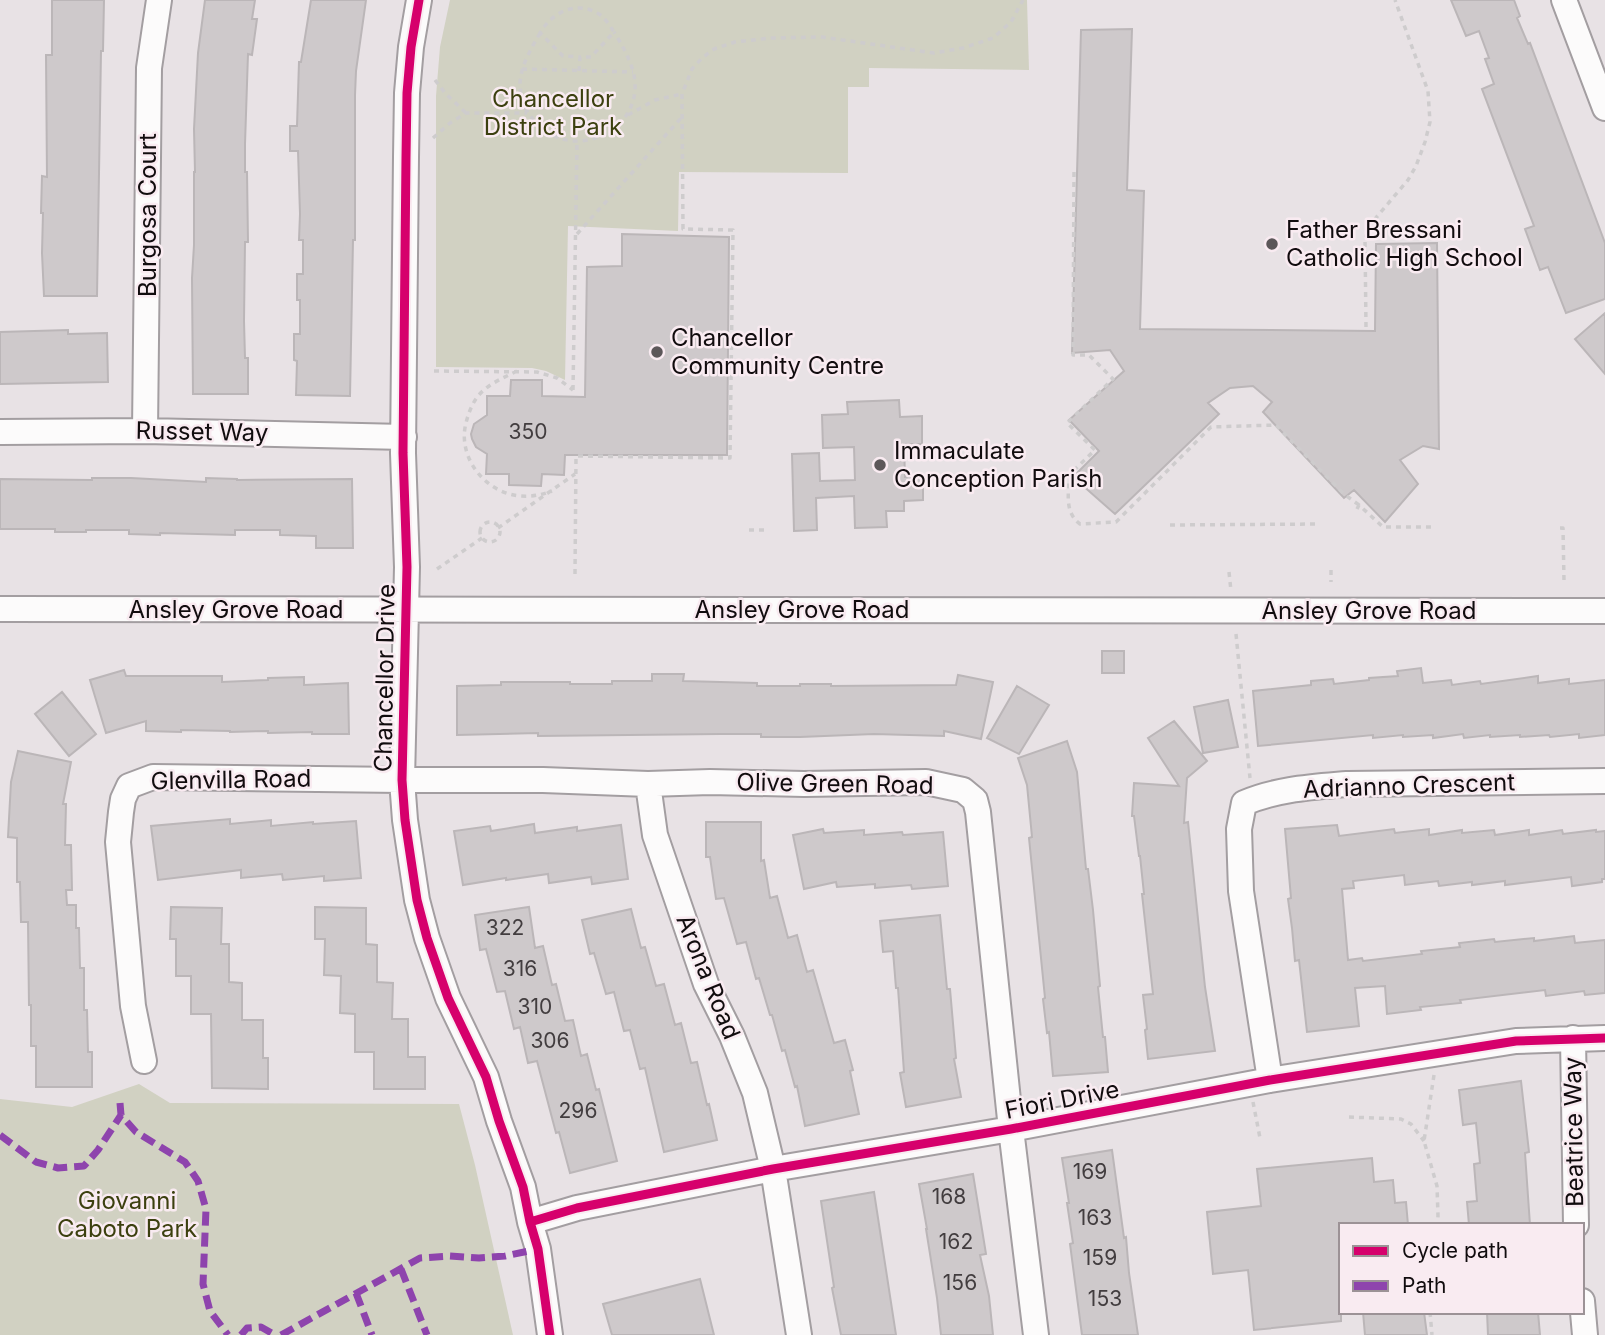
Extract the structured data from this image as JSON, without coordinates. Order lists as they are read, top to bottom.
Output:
{
  "streets": {
    "street": [
      "Burgosa Court",
      "Russet Way",
      "Ansley Grove Road",
      "Chancellor Drive",
      "Glenvilla Road",
      "Olive Green Road",
      "Adrianno Crescent",
      "Arona Road",
      "Fiori Drive",
      "Beatrice Way"
    ]
  },
  "crossings": [
    ["Burgosa Court", "Russet Way"],
    ["Russet Way", "Chancellor Drive"],
    ["Ansley Grove Road", "Chancellor Drive"],
    ["Chancellor Drive", "Glenvilla Road"],
    ["Chancellor Drive", "Olive Green Road"],
    ["Chancellor Drive", "Fiori Drive"],
    ["Glenvilla Road", "Olive Green Road"],
    ["Olive Green Road", "Arona Road"],
    ["Olive Green Road", "Fiori Drive"],
    ["Adrianno Crescent", "Fiori Drive"],
    ["Arona Road", "Fiori Drive"],
    ["Fiori Drive", "Beatrice Way"]
  ],
  "parks": ["Chancellor District Park", "Giovanni Caboto Park"],
  "places": ["Father Bressani Catholic High School", "Chancellor Community Centre", "Immaculate Conception Parish"],
  "house_numbers": [
    "350",
    "322",
    "316",
    "310",
    "306",
    "296",
    "169",
    "168",
    "163",
    "162",
    "159",
    "156",
    "153"
  ],
  "legend": ["Cycle path", "Path"]
}
